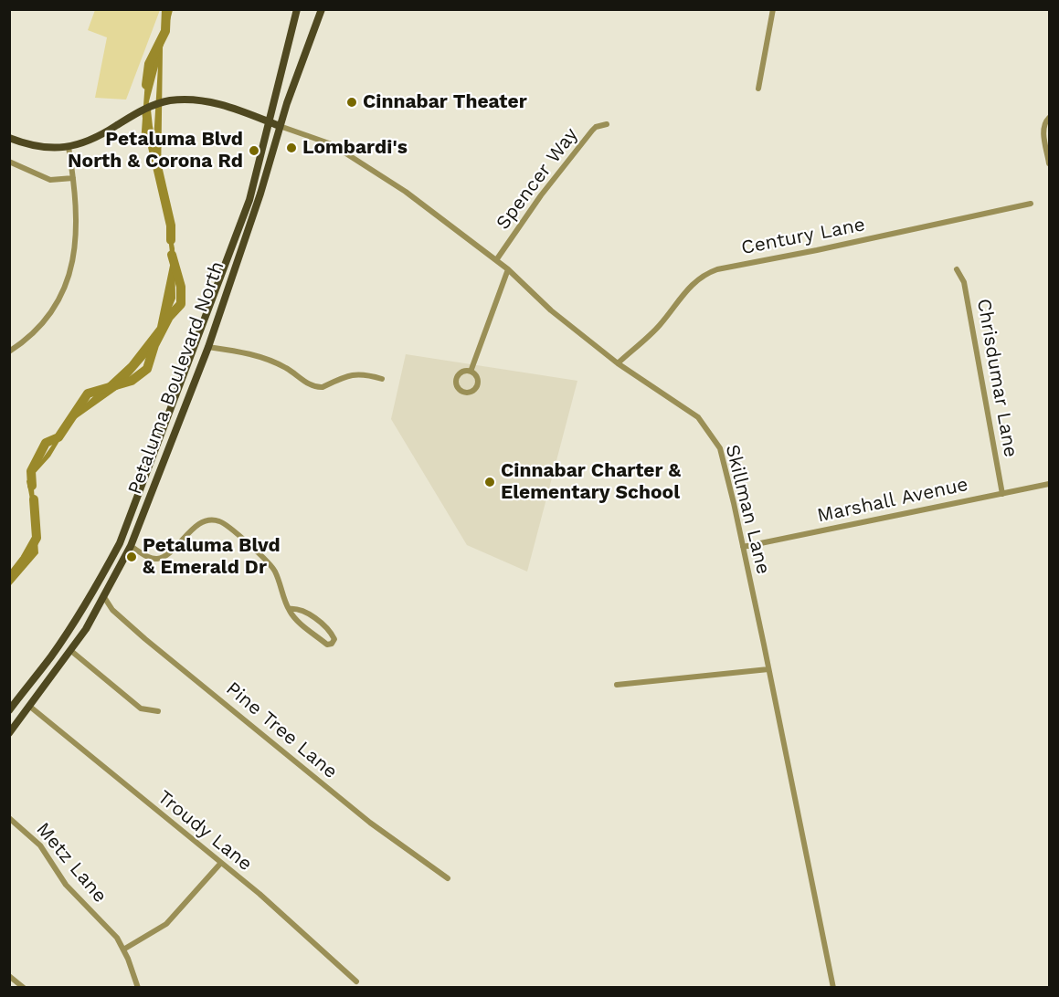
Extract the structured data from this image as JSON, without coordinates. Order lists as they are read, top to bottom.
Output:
{
  "streets": {
    "main road": ["Petaluma Boulevard North"],
    "street": [
      "Spencer Way",
      "Century Lane",
      "Chrisdumar Lane",
      "Marshall Avenue",
      "Skillman Lane",
      "Pine Tree Lane",
      "Troudy Lane",
      "Metz Lane"
    ]
  },
  "crossings": [
    ["Spencer Way", "Skillman Lane"],
    ["Century Lane", "Skillman Lane"],
    ["Petaluma Boulevard North", "Skillman Lane"],
    ["Petaluma Boulevard North", "Pine Tree Lane"],
    ["Petaluma Boulevard North", "Troudy Lane"],
    ["Chrisdumar Lane", "Marshall Avenue"],
    ["Marshall Avenue", "Skillman Lane"]
  ],
  "places": [
    "Cinnabar Theater",
    "Lombardi's",
    "Petaluma Blvd North & Corona Rd",
    "Cinnabar Charter & Elementary School",
    "Petaluma Blvd & Emerald Dr"
  ]
}
